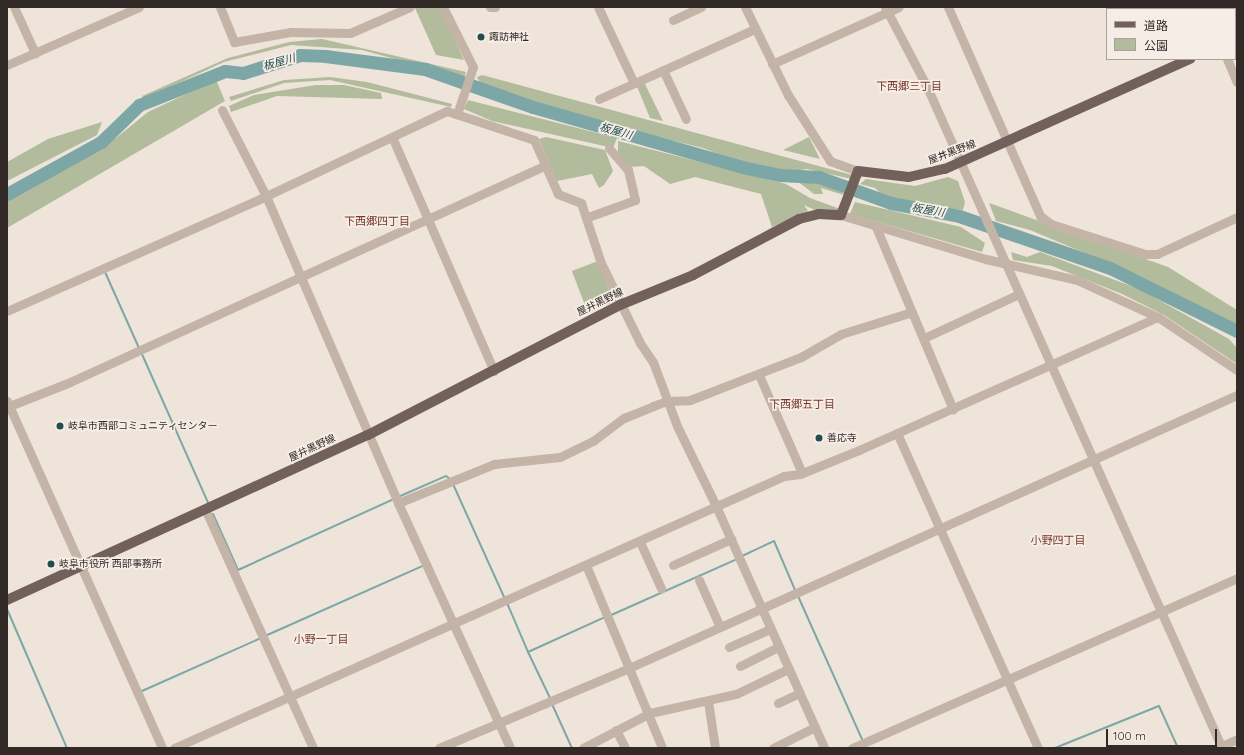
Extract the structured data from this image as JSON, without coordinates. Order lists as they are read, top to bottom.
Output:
{
  "streets": {
    "main road": ["屋井黒野線"]
  },
  "districts": [
    "下西郷三丁目",
    "下西郷四丁目",
    "下西郷五丁目",
    "小野四丁目",
    "小野一丁目"
  ],
  "water": ["板屋川"],
  "places": [
    "諏訪神社",
    "岐阜市西部コミュニティセンター",
    "善応寺",
    "岐阜市役所 西部事務所"
  ],
  "legend": ["道路", "公園"],
  "scale_bar": "100 m"
}
